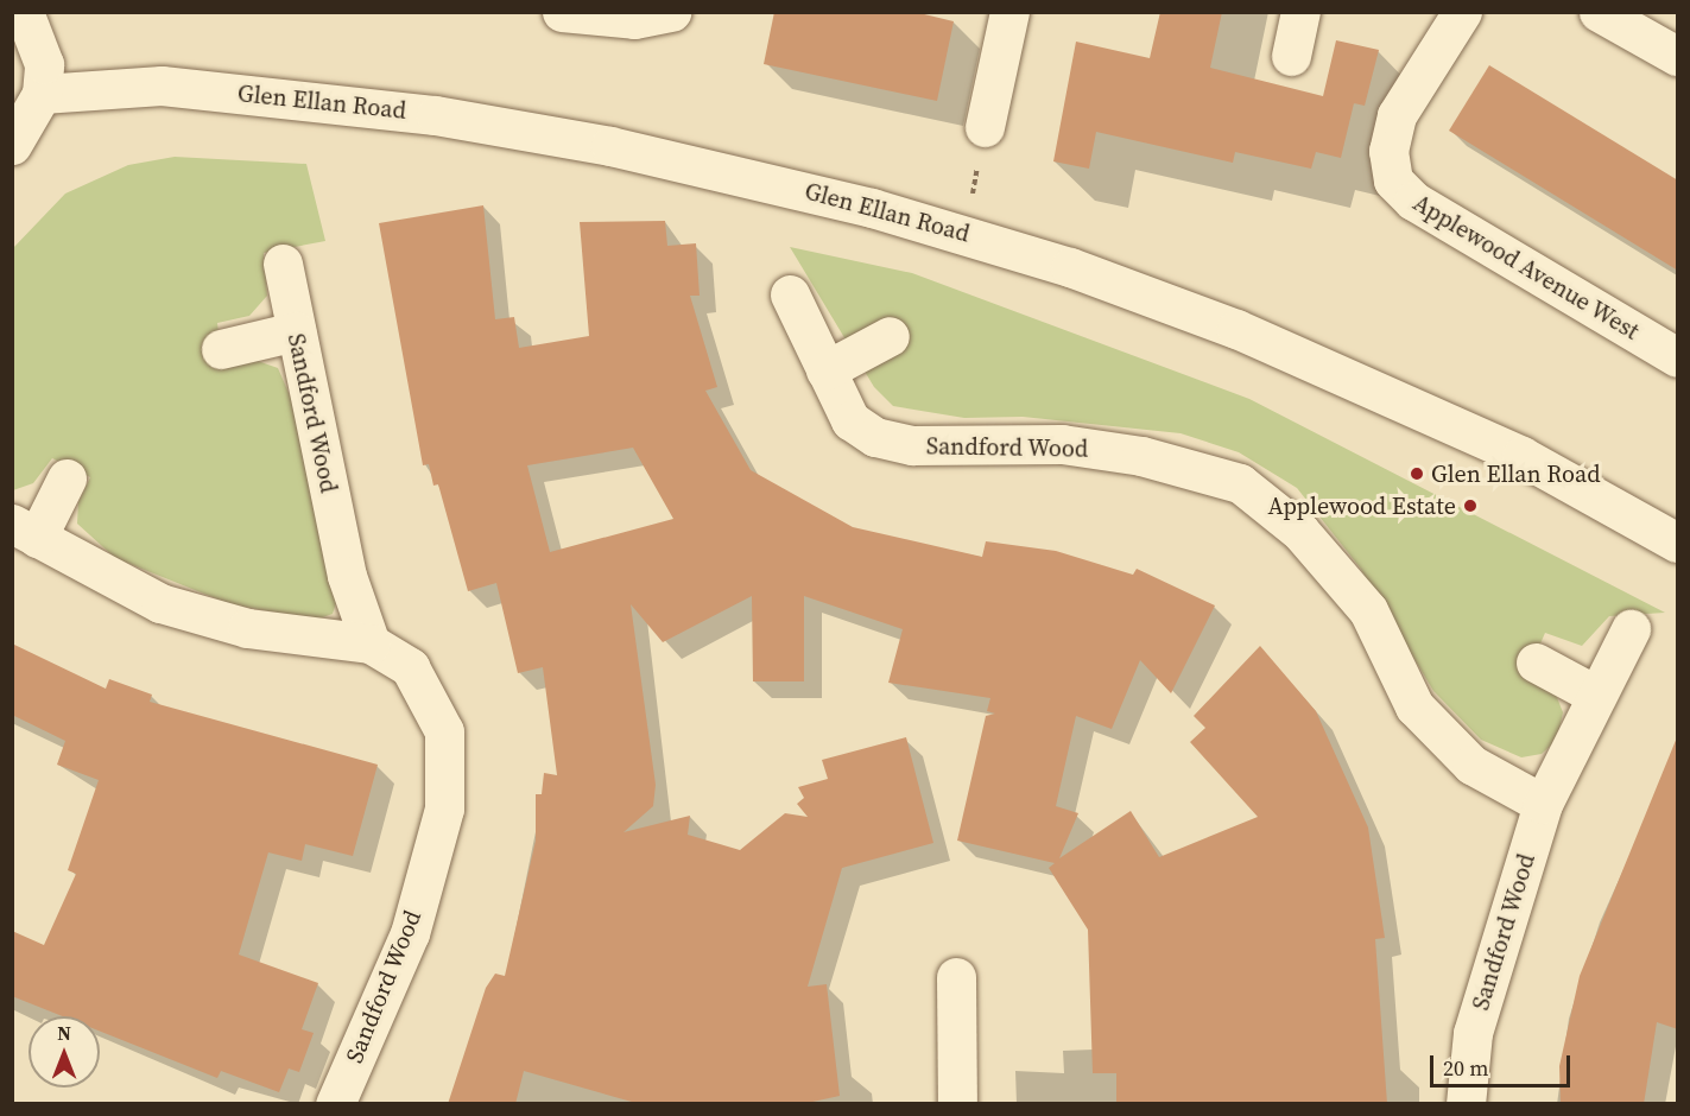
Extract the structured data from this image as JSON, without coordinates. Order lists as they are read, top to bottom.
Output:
{
  "streets": {
    "street": ["Glen Ellan Road", "Applewood Avenue West", "Sandford Wood"]
  },
  "places": ["Glen Ellan Road", "Applewood Estate"],
  "scale_bar": "20 m",
  "north": "top"
}
